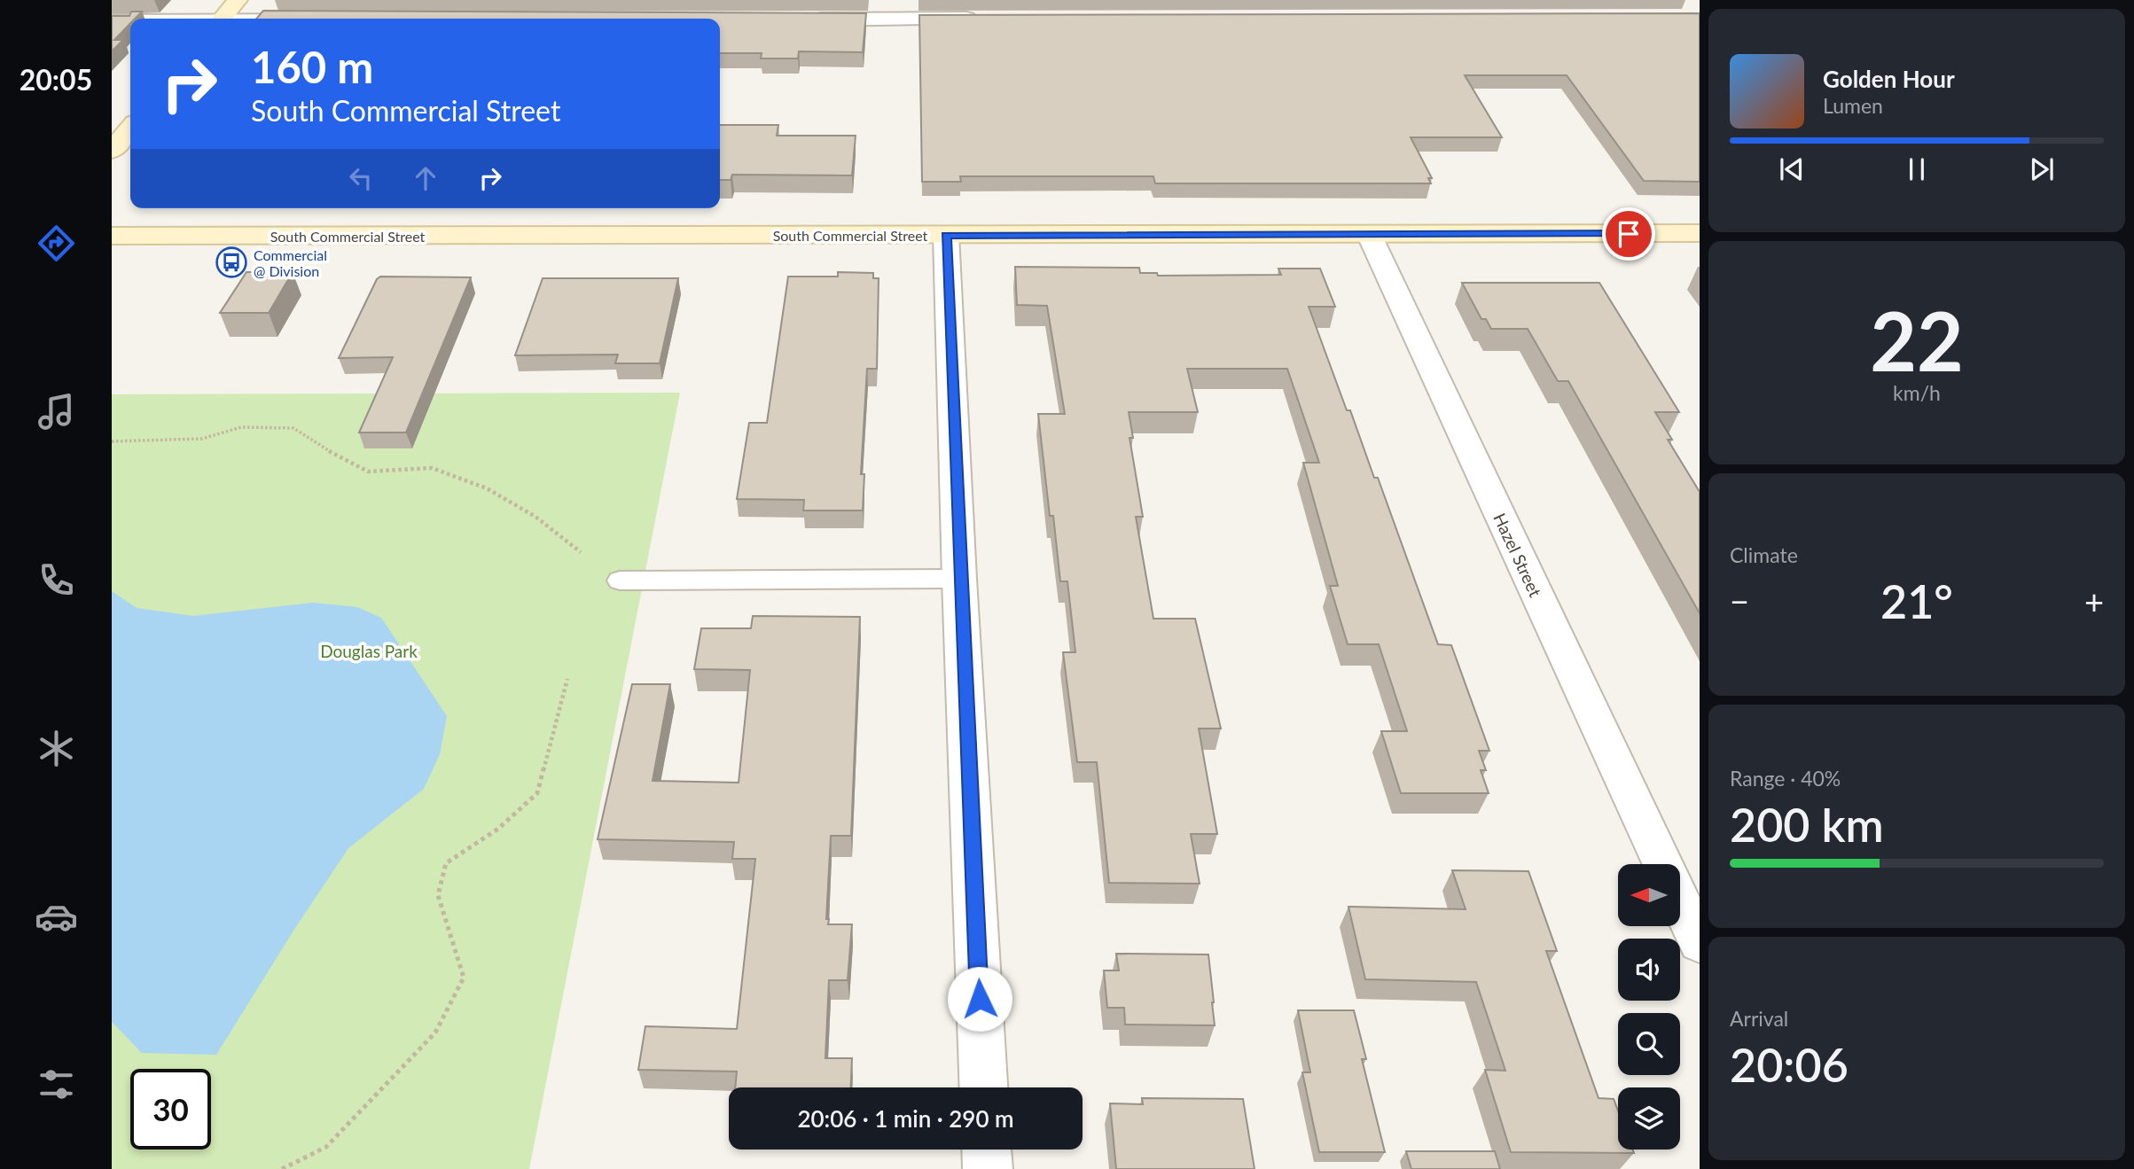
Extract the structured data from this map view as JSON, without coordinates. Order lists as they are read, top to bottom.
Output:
{
  "streets": {
    "main road": ["South Commercial Street"],
    "street": ["Hazel Street"]
  },
  "crossings": [
    ["South Commercial Street", "Hazel Street"]
  ],
  "parks": ["Douglas Park"],
  "places": {
    "bus stop": ["Commercial @ Division"]
  },
  "north": "left",
  "page": {
    "tabs": "20:05",
    "turn": ["160 m", "South Commercial Street"],
    "song": ["Golden Hour", "Lumen"],
    "tile": [
      ["22", "km/h"],
      "Climate",
      ["Range · 40%", "200 km"],
      ["Arrival", "20:06"]
    ],
    "heat": ["−", "21°", "+"],
    "limit": "30",
    "trip": "20:06 · 1 min · 290 m"
  }
}
